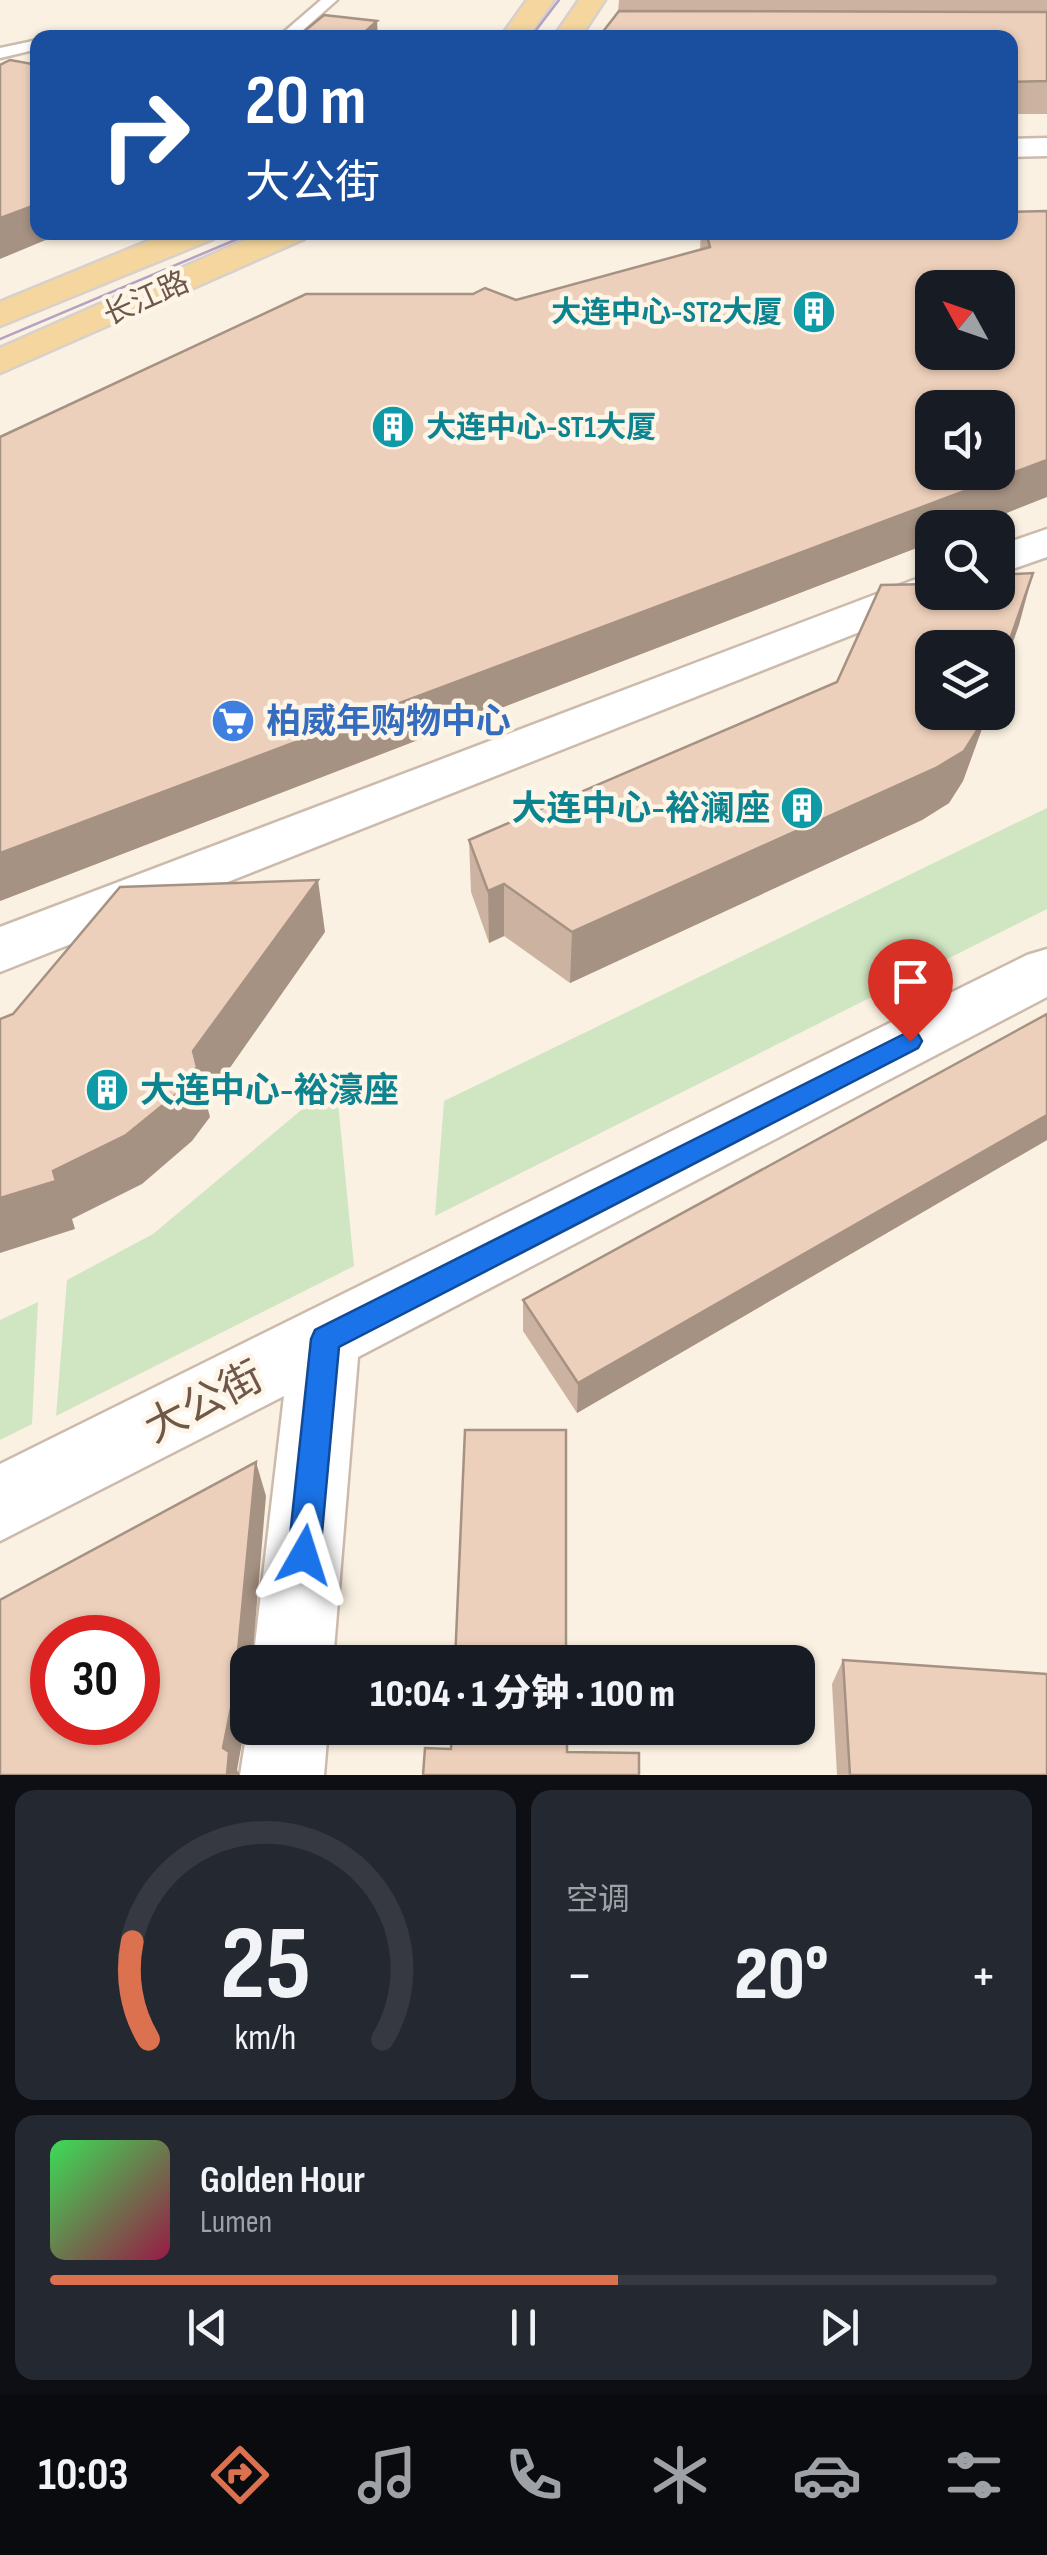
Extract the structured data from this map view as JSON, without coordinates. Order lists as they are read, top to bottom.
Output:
{
  "streets": {
    "main road": ["长江路"],
    "street": ["大公街"]
  },
  "places": {
    "building": [
      "大连中心-ST2大厦",
      "大连中心-ST1大厦",
      "大连中心-裕澜座",
      "大连中心-裕濠座"
    ],
    "supermarket": ["柏威年购物中心"]
  },
  "north": "top left",
  "page": {
    "turn": ["20 m", "大公街"],
    "limit": "30",
    "trip": "10:04 · 1 分钟 · 100 m",
    "tile": "空调",
    "heat": ["−", "20°", "+"],
    "song": ["Golden Hour", "Lumen"],
    "tabs": "10:03",
    "gauge": ["25", "km/h"]
  }
}
